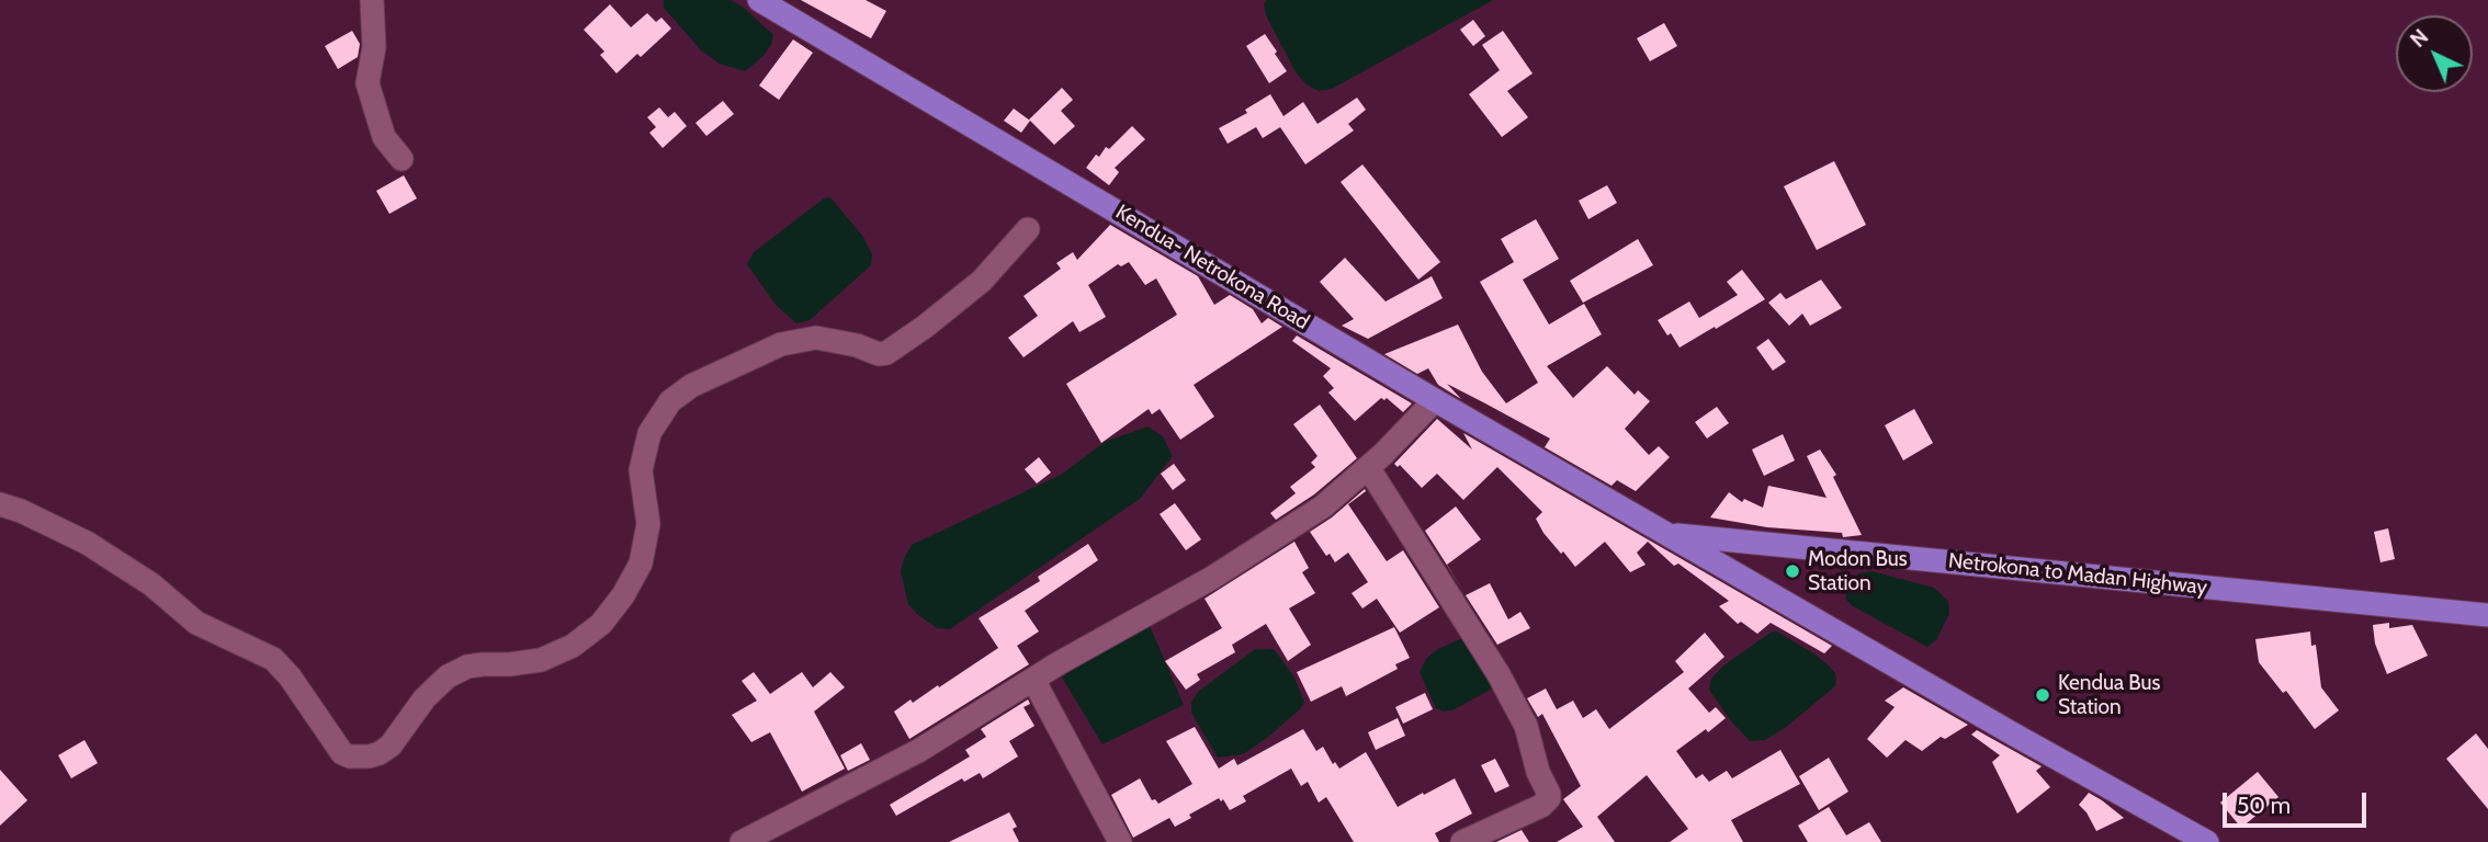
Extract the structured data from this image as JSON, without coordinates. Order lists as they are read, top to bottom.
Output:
{
  "streets": {
    "main road": ["Kendua- Netrokona Road", "Netrokona to Madan Highway"]
  },
  "crossings": [
    ["Kendua- Netrokona Road", "Netrokona to Madan Highway"]
  ],
  "places": ["Modon Bus Station", "Kendua Bus Station"],
  "scale_bar": "50 m",
  "north": "top left"
}
